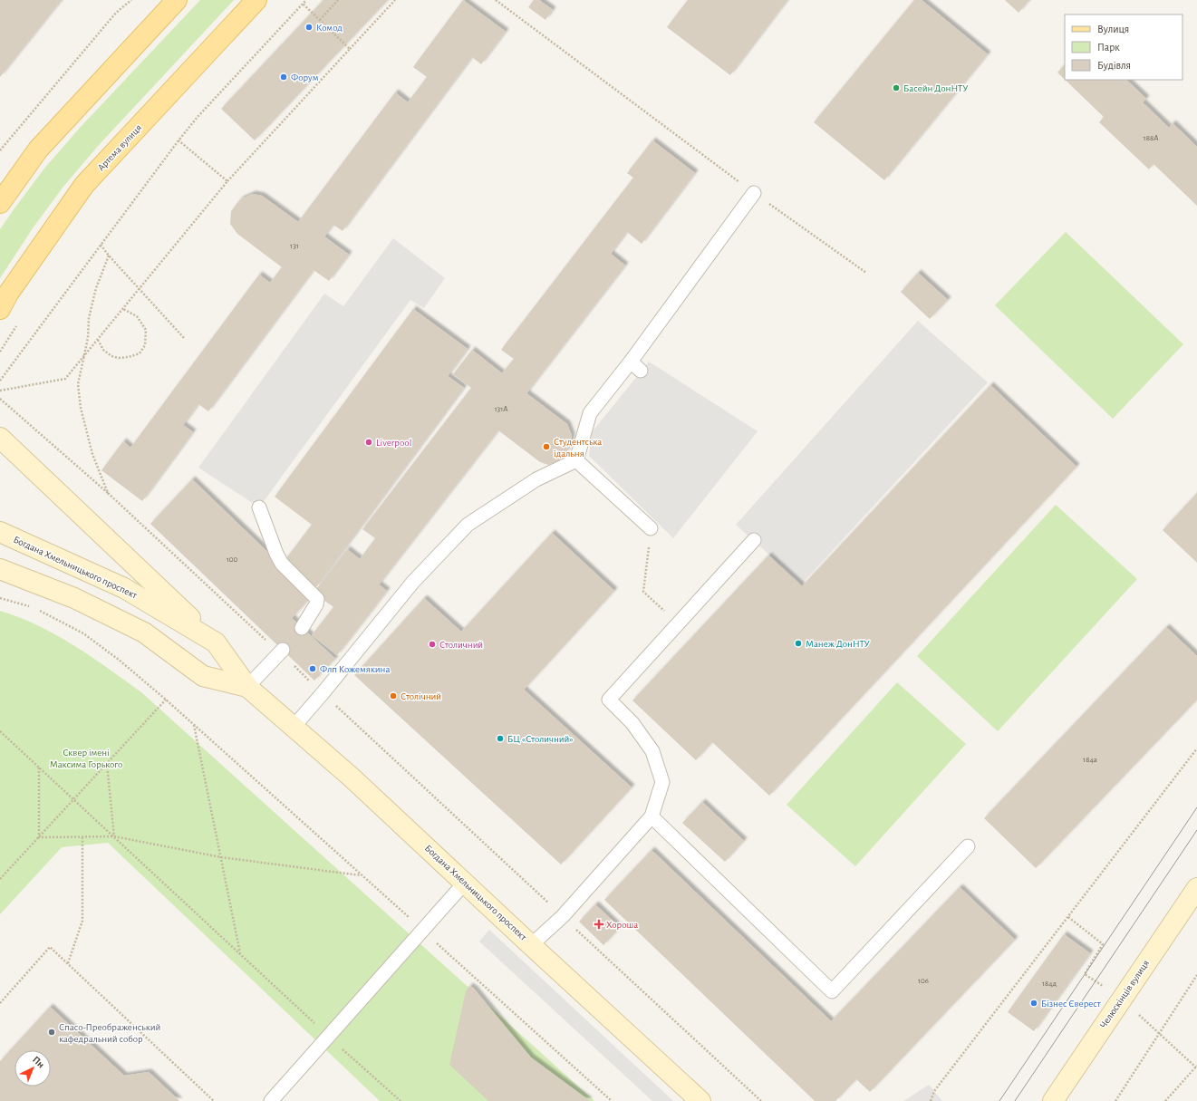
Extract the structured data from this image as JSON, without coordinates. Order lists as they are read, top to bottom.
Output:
{
  "streets": {
    "main road": ["Артема вулиця", "Богдана Хмельницького проспект", "Челюскінців вулиця"]
  },
  "parks": ["Сквер імені Максима Горького"],
  "places": {
    "other": [
      "Комод",
      "Форум",
      "Басейн ДонНТУ",
      "Liverpool",
      "Студентська їдальня",
      "Манеж ДонНТУ",
      "Столичний",
      "Флп Кожемякина",
      "Столічний",
      "БЦ «Столичний»",
      "Бізнес Єверест",
      "Спасо-Преображенський кафедральний собор"
    ],
    "health": ["Хороша"]
  },
  "house_numbers": [
    "188А",
    "131",
    "131А",
    "100",
    "184а",
    "106",
    "184д"
  ],
  "legend": ["Вулиця", "Парк", "Будівля"],
  "north": "top right"
}
